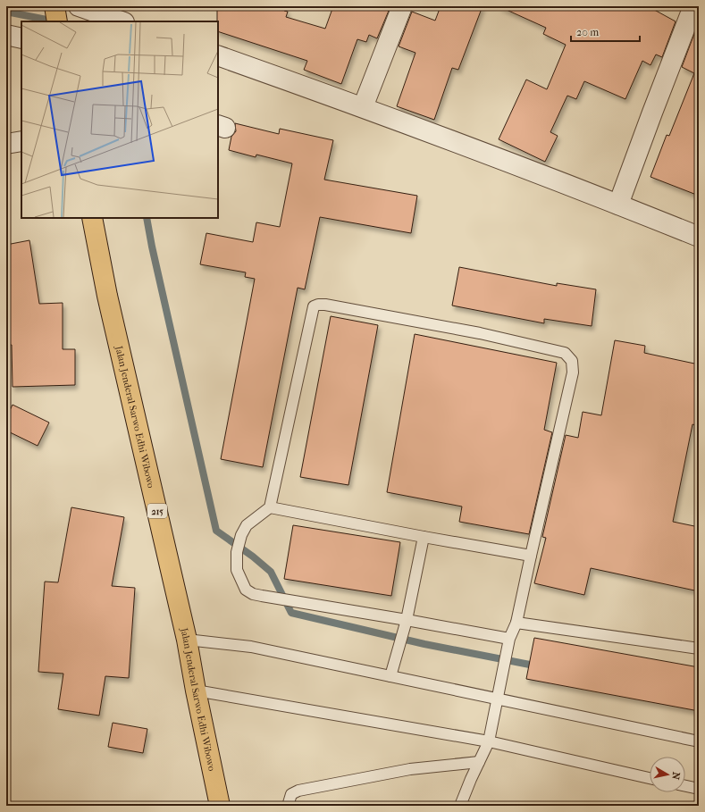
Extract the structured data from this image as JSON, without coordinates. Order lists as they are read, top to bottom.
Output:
{
  "streets": {
    "main road": ["Jalan Jenderal Sarwo Edhi Wibowo", "215"]
  },
  "scale_bar": "20 m",
  "north": "right"
}
